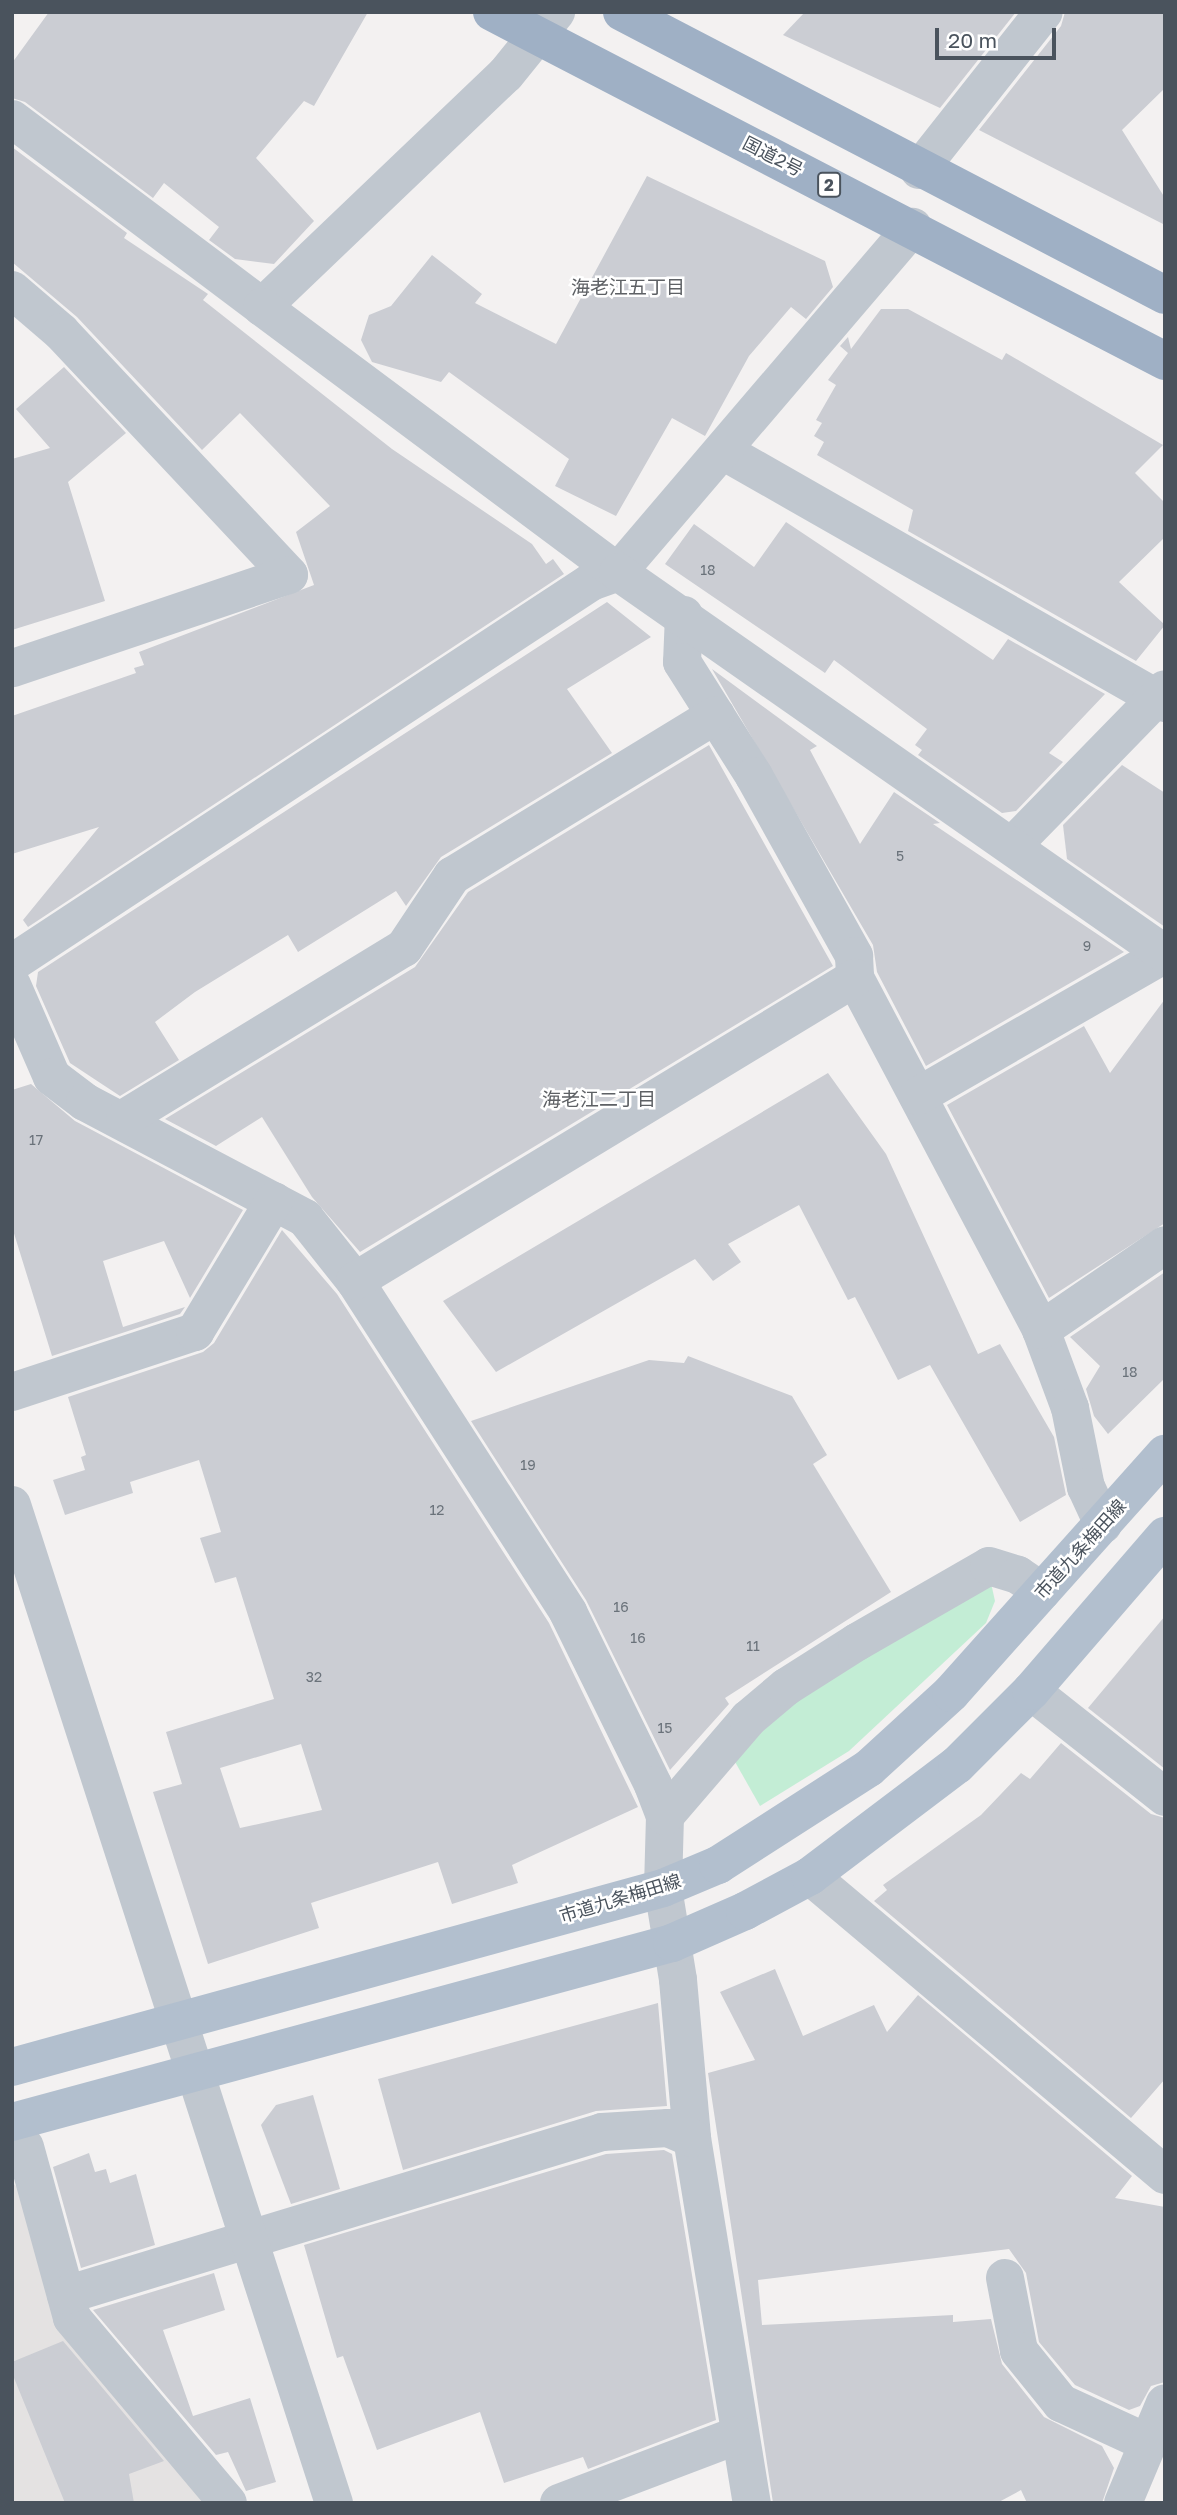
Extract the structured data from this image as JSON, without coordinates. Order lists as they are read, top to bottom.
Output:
{
  "streets": {
    "highway": ["国道2号", "2"],
    "main road": ["市道九条梅田線"]
  },
  "districts": ["海老江五丁目", "海老江二丁目"],
  "house_numbers": [
    "18",
    "5",
    "9",
    "17",
    "18",
    "19",
    "12",
    "16",
    "16",
    "11",
    "32",
    "15"
  ],
  "scale_bar": "20 m"
}
